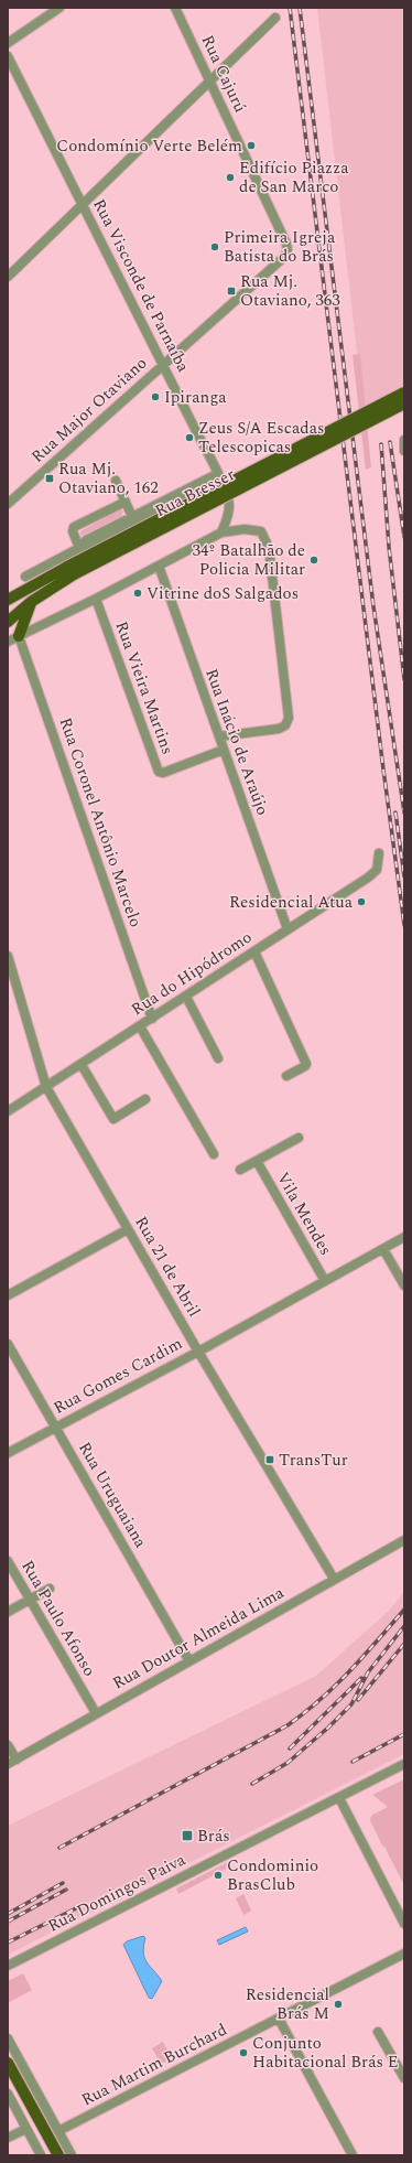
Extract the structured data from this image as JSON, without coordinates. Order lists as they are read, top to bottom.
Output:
{
  "streets": {
    "main road": ["Rua Bresser"],
    "street": [
      "Rua Cajurú",
      "Rua Visconde de Parnaíba",
      "Rua Major Otaviano",
      "Rua Vieira Martins",
      "Rua Inácio de Araújo",
      "Rua Coronel Antônio Marcelo",
      "Rua do Hipódromo",
      "Vila Mendes",
      "Rua 21 de Abril",
      "Rua Gomes Cardim",
      "Rua Uruguaiana",
      "Rua Paulo Afonso",
      "Rua Doutor Almeida Lima",
      "Rua Domingos Paiva",
      "Rua Martim Burchard"
    ]
  },
  "crossings": [
    ["Rua Cajurú", "Rua Major Otaviano"],
    ["Rua Visconde de Parnaíba", "Rua Major Otaviano"],
    ["Rua Vieira Martins", "Rua Inácio de Araújo"],
    ["Rua Inácio de Araújo", "Rua do Hipódromo"],
    ["Rua Coronel Antônio Marcelo", "Rua do Hipódromo"],
    ["Rua do Hipódromo", "Rua 21 de Abril"],
    ["Vila Mendes", "Rua Gomes Cardim"],
    ["Rua 21 de Abril", "Rua Gomes Cardim"],
    ["Rua 21 de Abril", "Rua Doutor Almeida Lima"],
    ["Rua Gomes Cardim", "Rua Uruguaiana"],
    ["Rua Uruguaiana", "Rua Doutor Almeida Lima"],
    ["Rua Paulo Afonso", "Rua Doutor Almeida Lima"]
  ],
  "places": {
    "other": [
      "Condomínio Verte Belém",
      "Edifício Piazza de San Marco",
      "Primeira Igreja Batista do Brás",
      "Ipiranga",
      "Zeus S/A Escadas Telescopicas",
      "34º Batalhão de Policia Militar",
      "Vitrine doS Salgados",
      "Residencial Atua",
      "Condominio BrasClub",
      "Residencial Brás M",
      "Conjunto Habitacional Brás E"
    ],
    "transit": [
      "Rua Mj. Otaviano, 363",
      "Rua Mj. Otaviano, 162",
      "TransTur",
      "Brás"
    ]
  }
}
